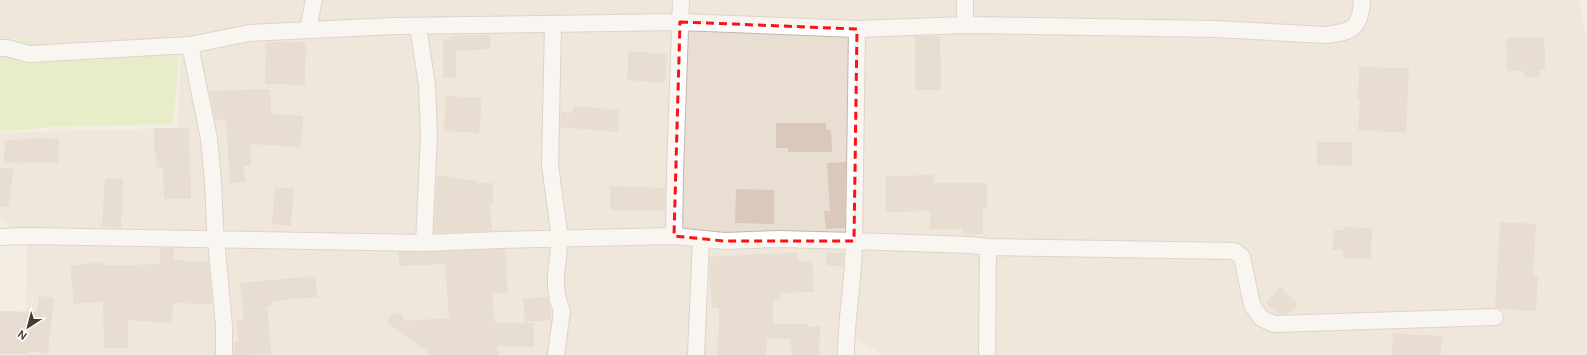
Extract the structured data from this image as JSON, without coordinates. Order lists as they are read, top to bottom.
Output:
{
  "north": "bottom left"
}
